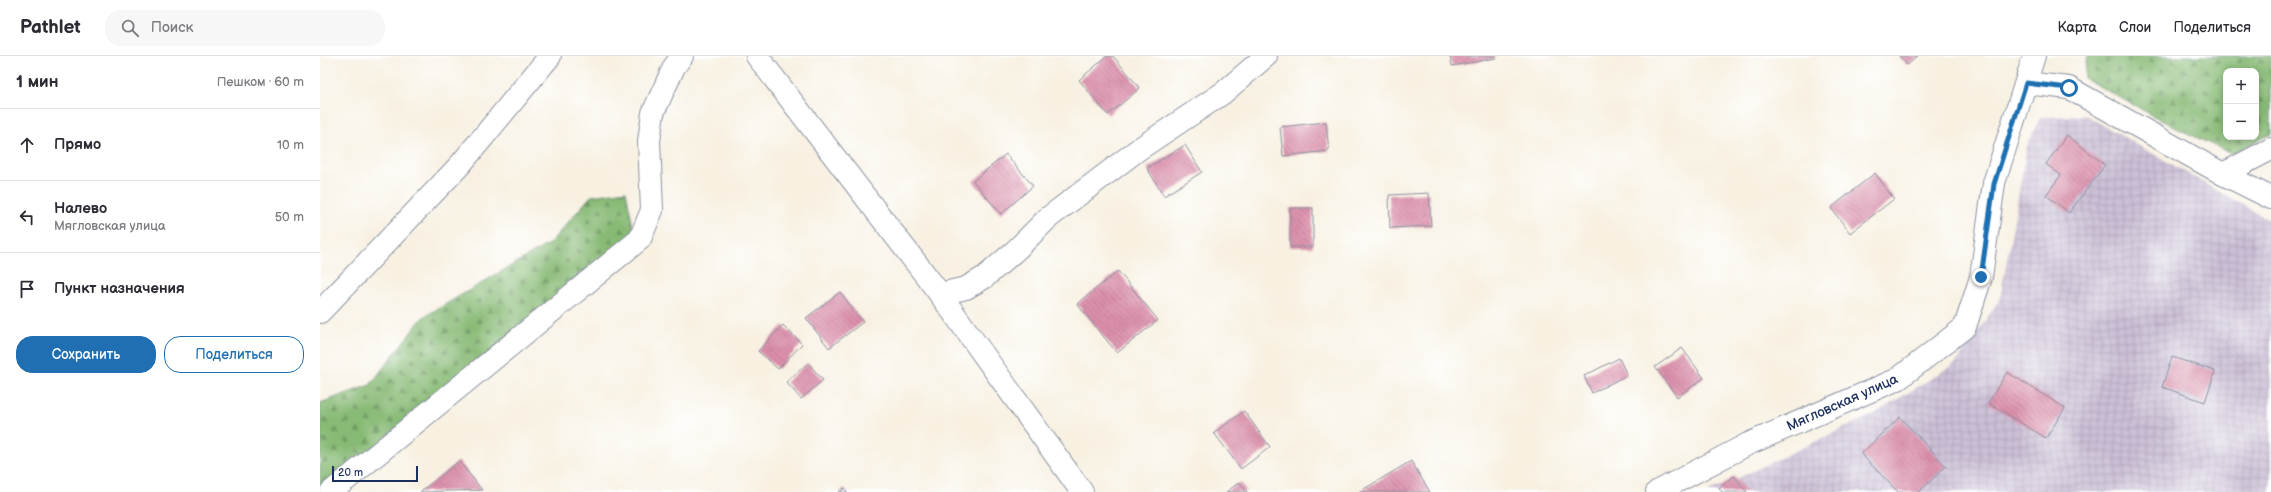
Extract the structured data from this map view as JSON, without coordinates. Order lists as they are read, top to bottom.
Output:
{
  "streets": {
    "street": ["Мягловская улица"]
  },
  "scale_bar": "20 m",
  "page": {
    "header": "Pathlet",
    "search": "Поиск",
    "nav": ["Карта", "Слои", "Поделиться"],
    "heading": ["1 мин", "Пешком · 60 m"],
    "map_buttons": ["+", "−"],
    "list": [
      ["Прямо", "10 m"],
      ["Налево", "Мягловская улица", "50 m"],
      "Пункт назначения"
    ],
    "buttons": ["Сохранить", "Поделиться"],
    "scale": "20 m"
  }
}
